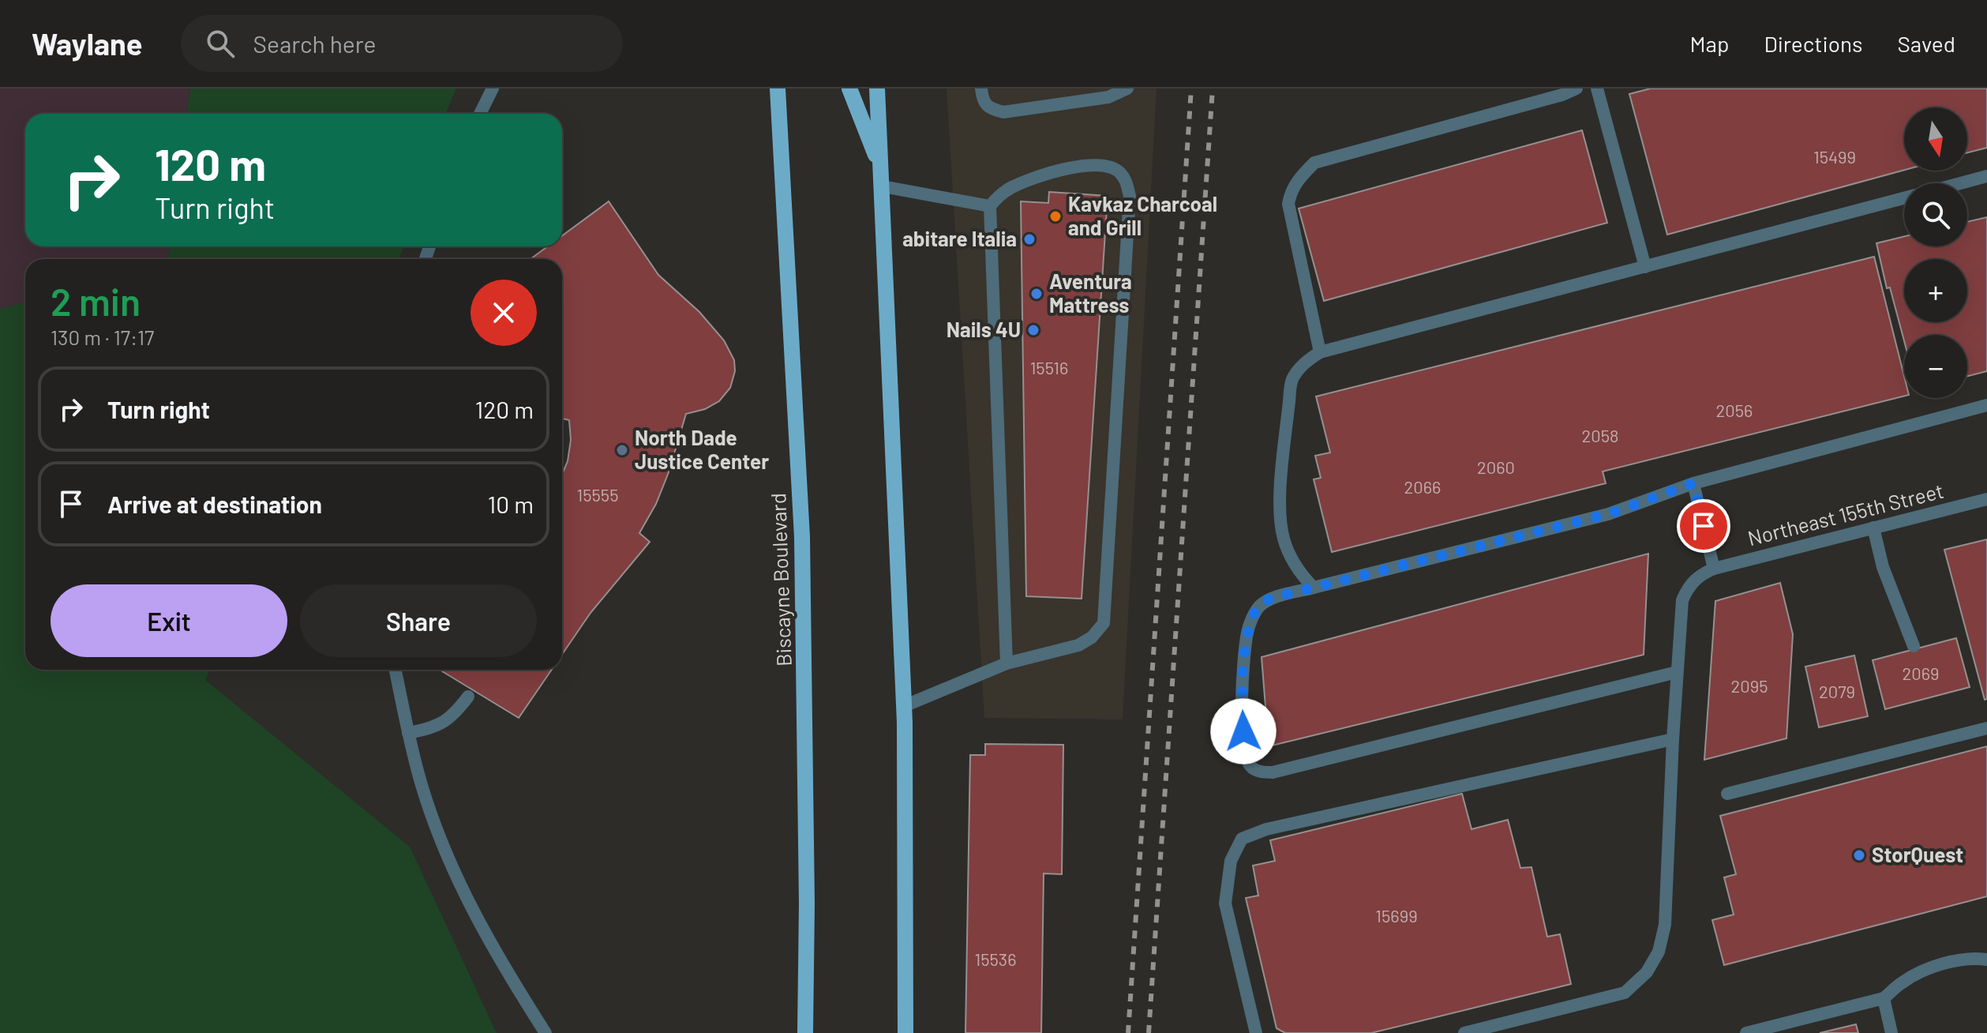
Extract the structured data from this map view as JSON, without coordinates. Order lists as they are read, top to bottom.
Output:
{
  "streets": {
    "main road": ["Biscayne Boulevard"],
    "street": ["Northeast 155th Street"]
  },
  "places": [
    "Kavkaz Charcoal and Grill",
    "abitare Italia",
    "Aventura Mattress",
    "Nails 4U",
    "North Dade Justice Center",
    "StorQuest"
  ],
  "house_numbers": [
    "15499",
    "15516",
    "2056",
    "2058",
    "2060",
    "2066",
    "15555",
    "2069",
    "2095",
    "2079",
    "15699",
    "15536"
  ],
  "north": "bottom",
  "page": {
    "header": "Waylane",
    "search": "Search here",
    "nav": ["Map", "Directions", "Saved"],
    "map_buttons": ["+", "−"],
    "turn": ["120 m", "Turn right"],
    "heading": ["2 min", "130 m · 17:17"],
    "list": [
      {
        "name": "Turn right",
        "value": "120 m"
      },
      {
        "name": "Arrive at destination",
        "value": "10 m"
      }
    ],
    "buttons": ["Exit", "Share"]
  }
}
